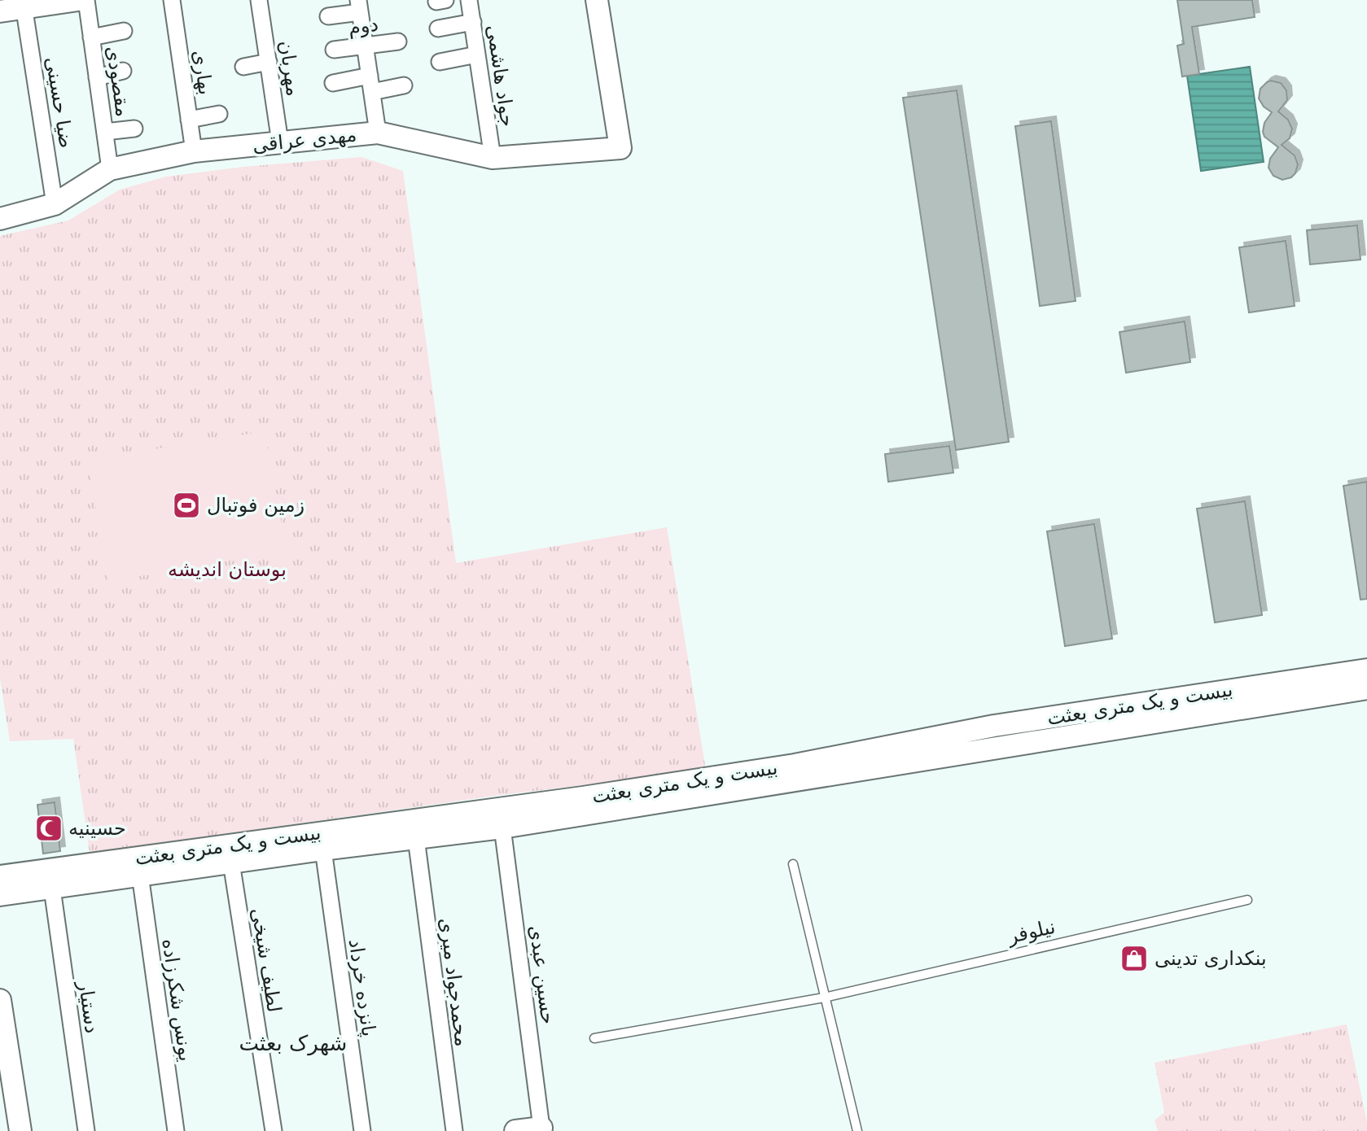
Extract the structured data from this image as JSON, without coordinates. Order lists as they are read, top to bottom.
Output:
{
  "streets": {
    "street": [
      "دوم",
      "مهربان",
      "بهاری",
      "جواد هاشمی",
      "مقصودی",
      "ضیا حسینی",
      "مهدی عراقی",
      "بیست و یک متری بعثت",
      "لطیف شیخی",
      "حسین عبدی",
      "محمدجواد میری",
      "پانزده خرداد",
      "یونس شکرزاده",
      "دستیار"
    ],
    "lane": ["نیلوفر"]
  },
  "crossings": [
    ["مهربان", "مهدی عراقی"],
    ["بهاری", "مهدی عراقی"],
    ["جواد هاشمی", "مهدی عراقی"],
    ["مقصودی", "مهدی عراقی"],
    ["ضیا حسینی", "مهدی عراقی"],
    ["بیست و یک متری بعثت", "لطیف شیخی"],
    ["بیست و یک متری بعثت", "حسین عبدی"],
    ["بیست و یک متری بعثت", "محمدجواد میری"],
    ["بیست و یک متری بعثت", "پانزده خرداد"],
    ["بیست و یک متری بعثت", "یونس شکرزاده"],
    ["بیست و یک متری بعثت", "دستیار"]
  ],
  "districts": ["شهرک بعثت"],
  "parks": ["بوستان اندیشه"],
  "places": {
    "sports": ["زمین فوتبال"],
    "mosque": ["حسینیه"],
    "shop": ["بنکداری تدینی"]
  }
}
